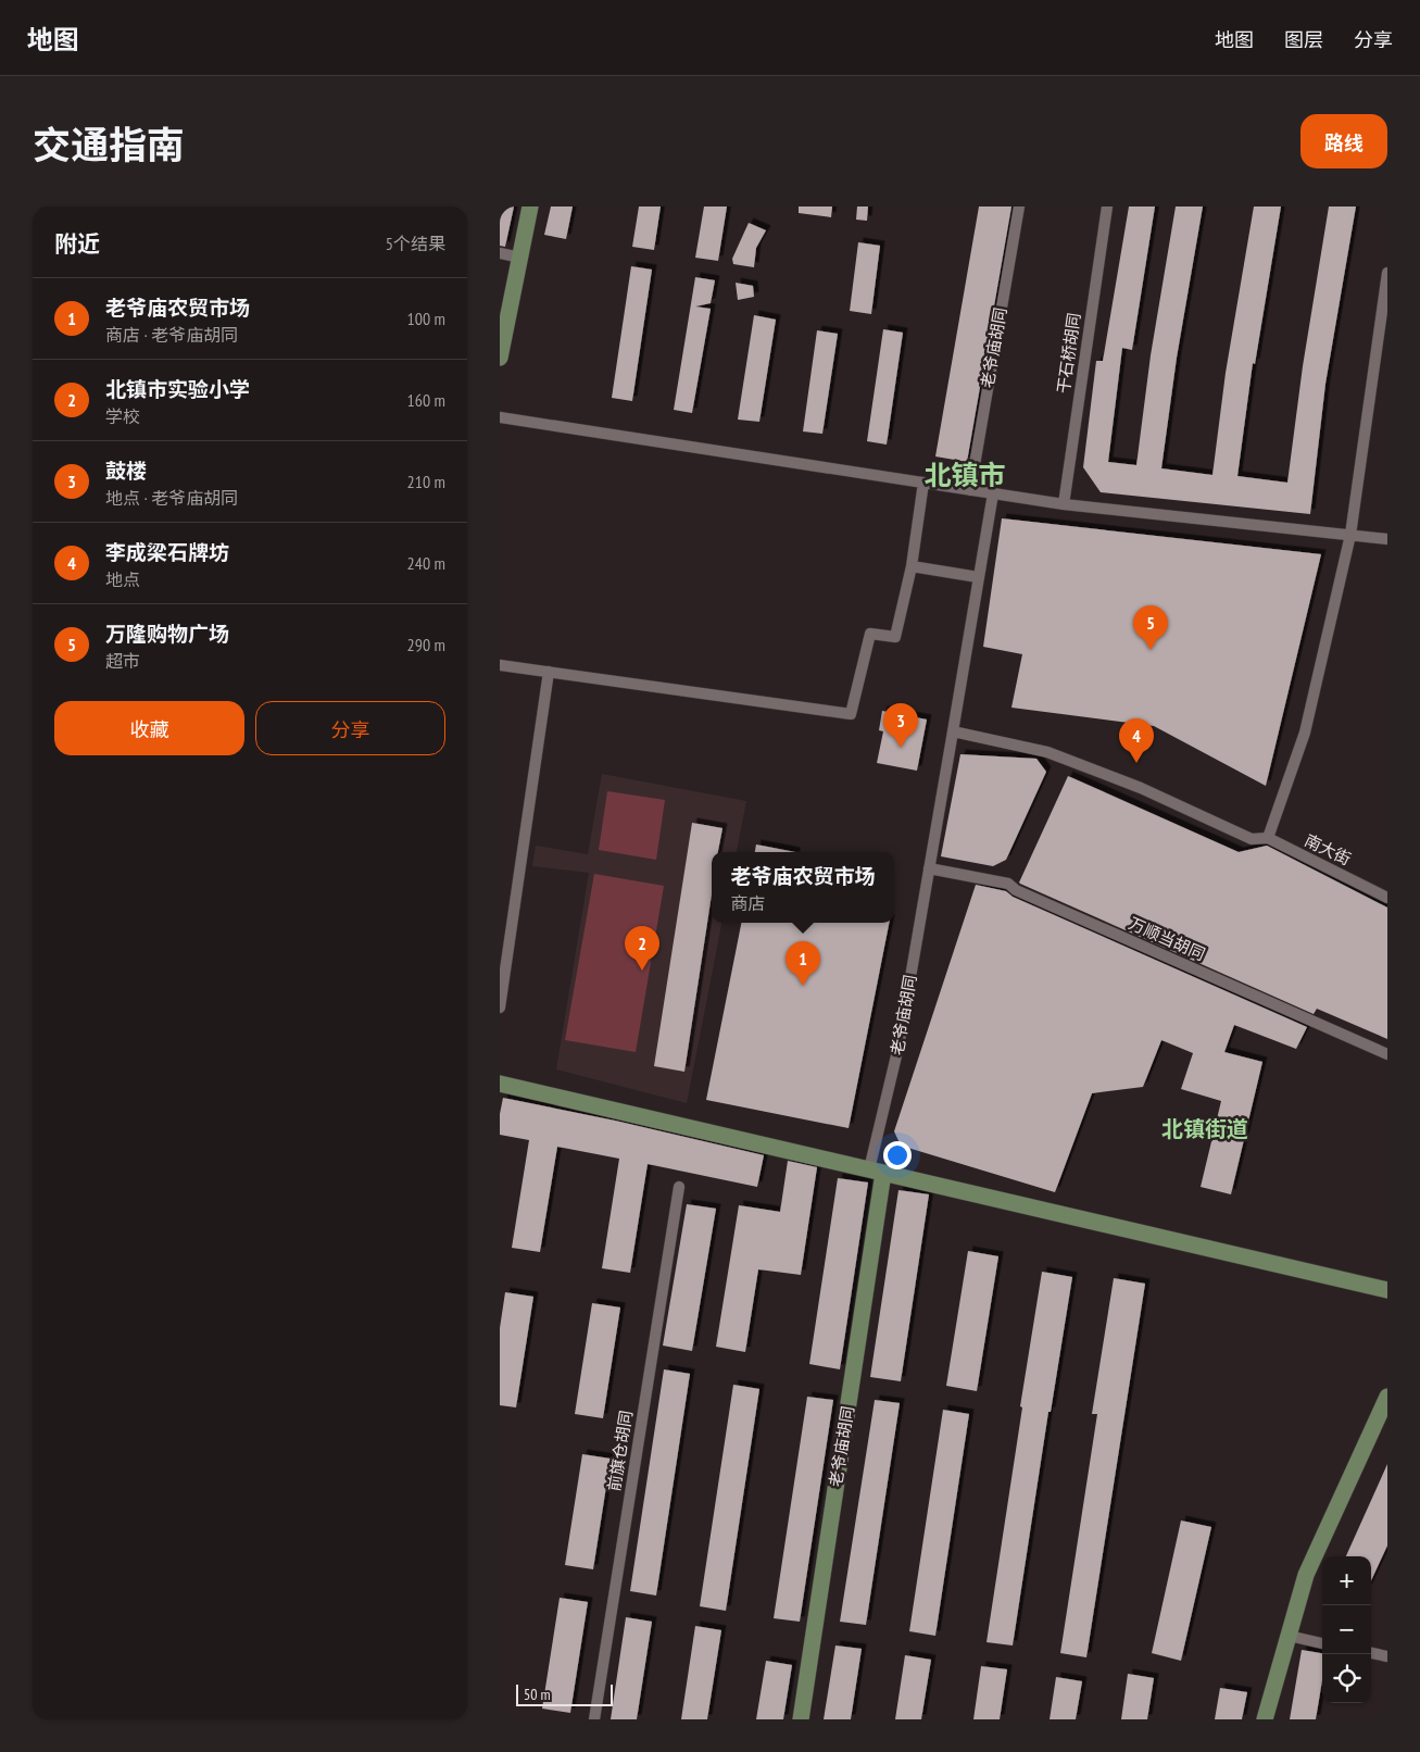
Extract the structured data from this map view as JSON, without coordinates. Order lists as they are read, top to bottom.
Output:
{
  "streets": {
    "street": [
      "老爷庙胡同",
      "干石桥胡同",
      "南大街",
      "万顺当胡同",
      "前旗仓胡同"
    ]
  },
  "crossings": [
    ["老爷庙胡同", "万顺当胡同"]
  ],
  "districts": ["北镇市", "北镇街道"],
  "scale_bar": "50 m",
  "page": {
    "header": "地图",
    "nav": ["地图", "图层", "分享"],
    "title": "交通指南",
    "buttons": [
      "路线",
      ["收藏", "分享"]
    ],
    "heading": ["附近", "5个结果"],
    "list": [
      {
        "mark": "1",
        "name": "老爷庙农贸市场",
        "note": "商店 · 老爷庙胡同",
        "value": "100 m"
      },
      {
        "mark": "2",
        "name": "北镇市实验小学",
        "note": "学校",
        "value": "160 m"
      },
      {
        "mark": "3",
        "name": "鼓楼",
        "note": "地点 · 老爷庙胡同",
        "value": "210 m"
      },
      {
        "mark": "4",
        "name": "李成梁石牌坊",
        "note": "地点",
        "value": "240 m"
      },
      {
        "mark": "5",
        "name": "万隆购物广场",
        "note": "超市",
        "value": "290 m"
      }
    ],
    "pins": [
      "5",
      "3",
      "4",
      "2",
      "1"
    ],
    "popup": ["老爷庙农贸市场", "商店"],
    "map_buttons": ["+", "−"],
    "scale": "50 m"
  }
}
